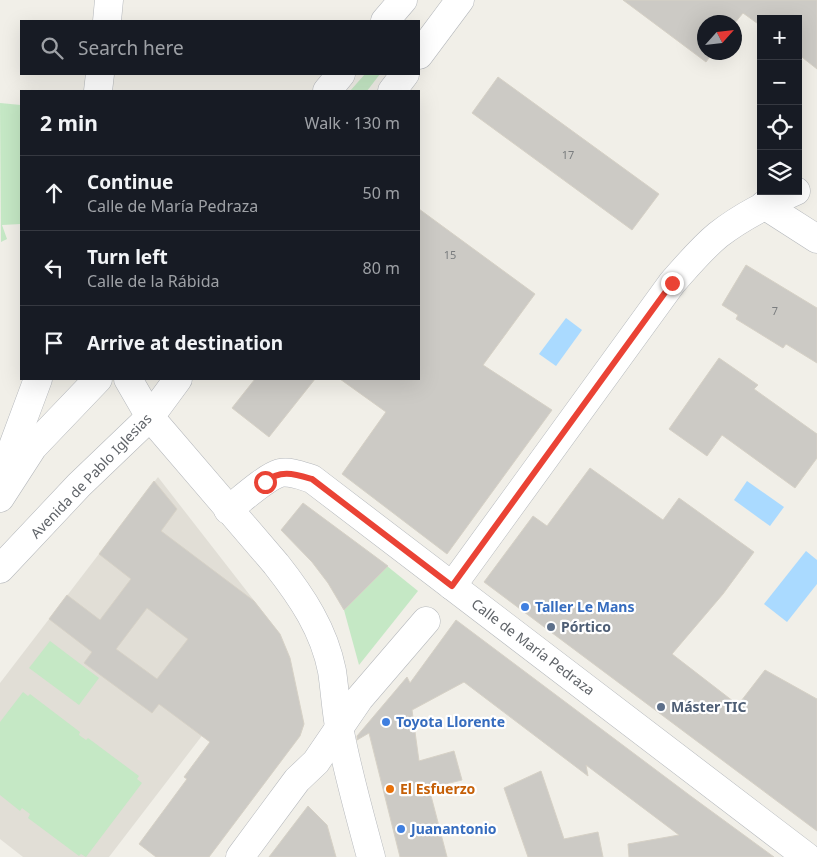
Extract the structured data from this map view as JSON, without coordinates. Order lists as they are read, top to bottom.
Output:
{
  "streets": {
    "street": ["Avenida de Pablo Iglesias", "Calle de María Pedraza"]
  },
  "places": [
    "Taller Le Mans",
    "Pórtico",
    "Máster TIC",
    "Toyota Llorente",
    "El Esfuerzo",
    "Juanantonio"
  ],
  "house_numbers": ["17", "15", "7"],
  "north": "top right",
  "page": {
    "map_buttons": ["+", "−"],
    "search": "Search here",
    "heading": ["2 min", "Walk · 130 m"],
    "list": [
      ["Continue", "Calle de María Pedraza", "50 m"],
      ["Turn left", "Calle de la Rábida", "80 m"],
      "Arrive at destination"
    ]
  }
}
